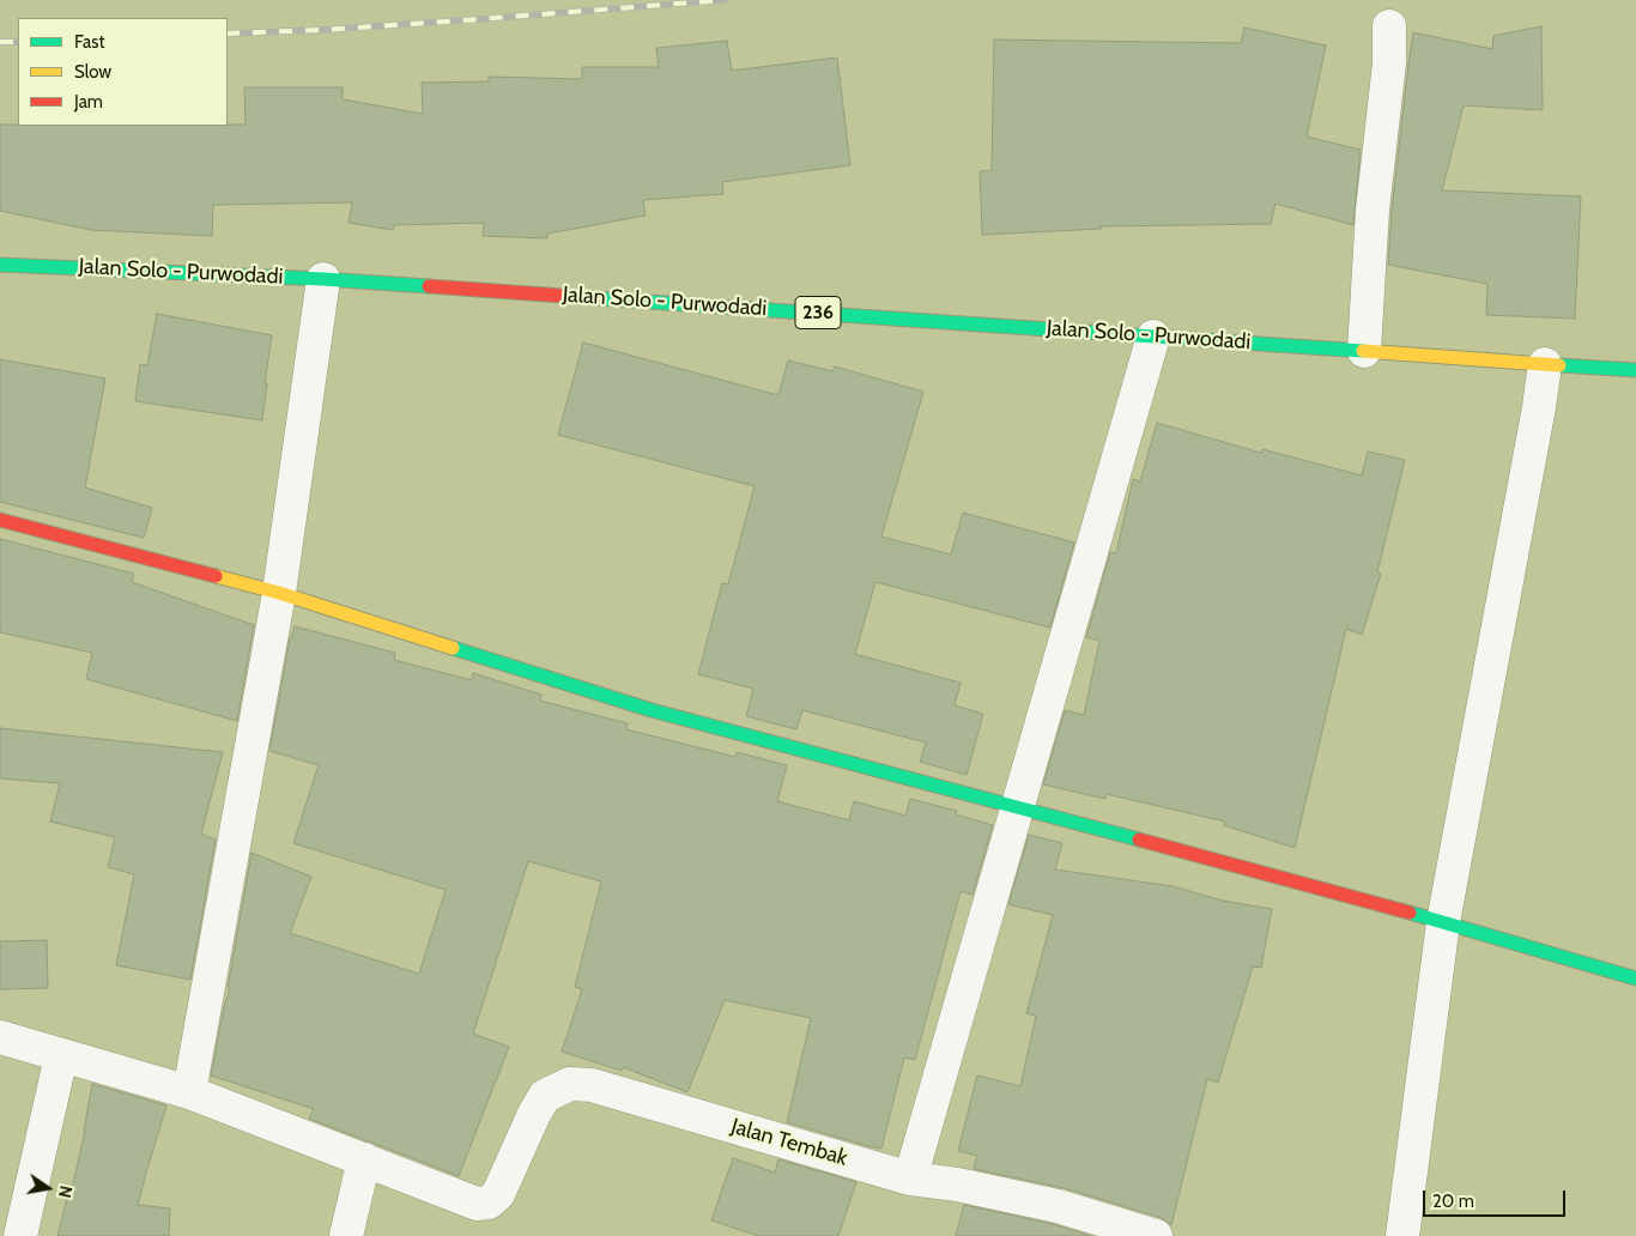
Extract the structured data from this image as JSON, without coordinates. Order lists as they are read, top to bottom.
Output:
{
  "streets": {
    "street": ["Jalan Solo - Purwodadi", "236", "Jalan Tembak"]
  },
  "legend": ["Fast", "Slow", "Jam"],
  "scale_bar": "20 m",
  "north": "right"
}
